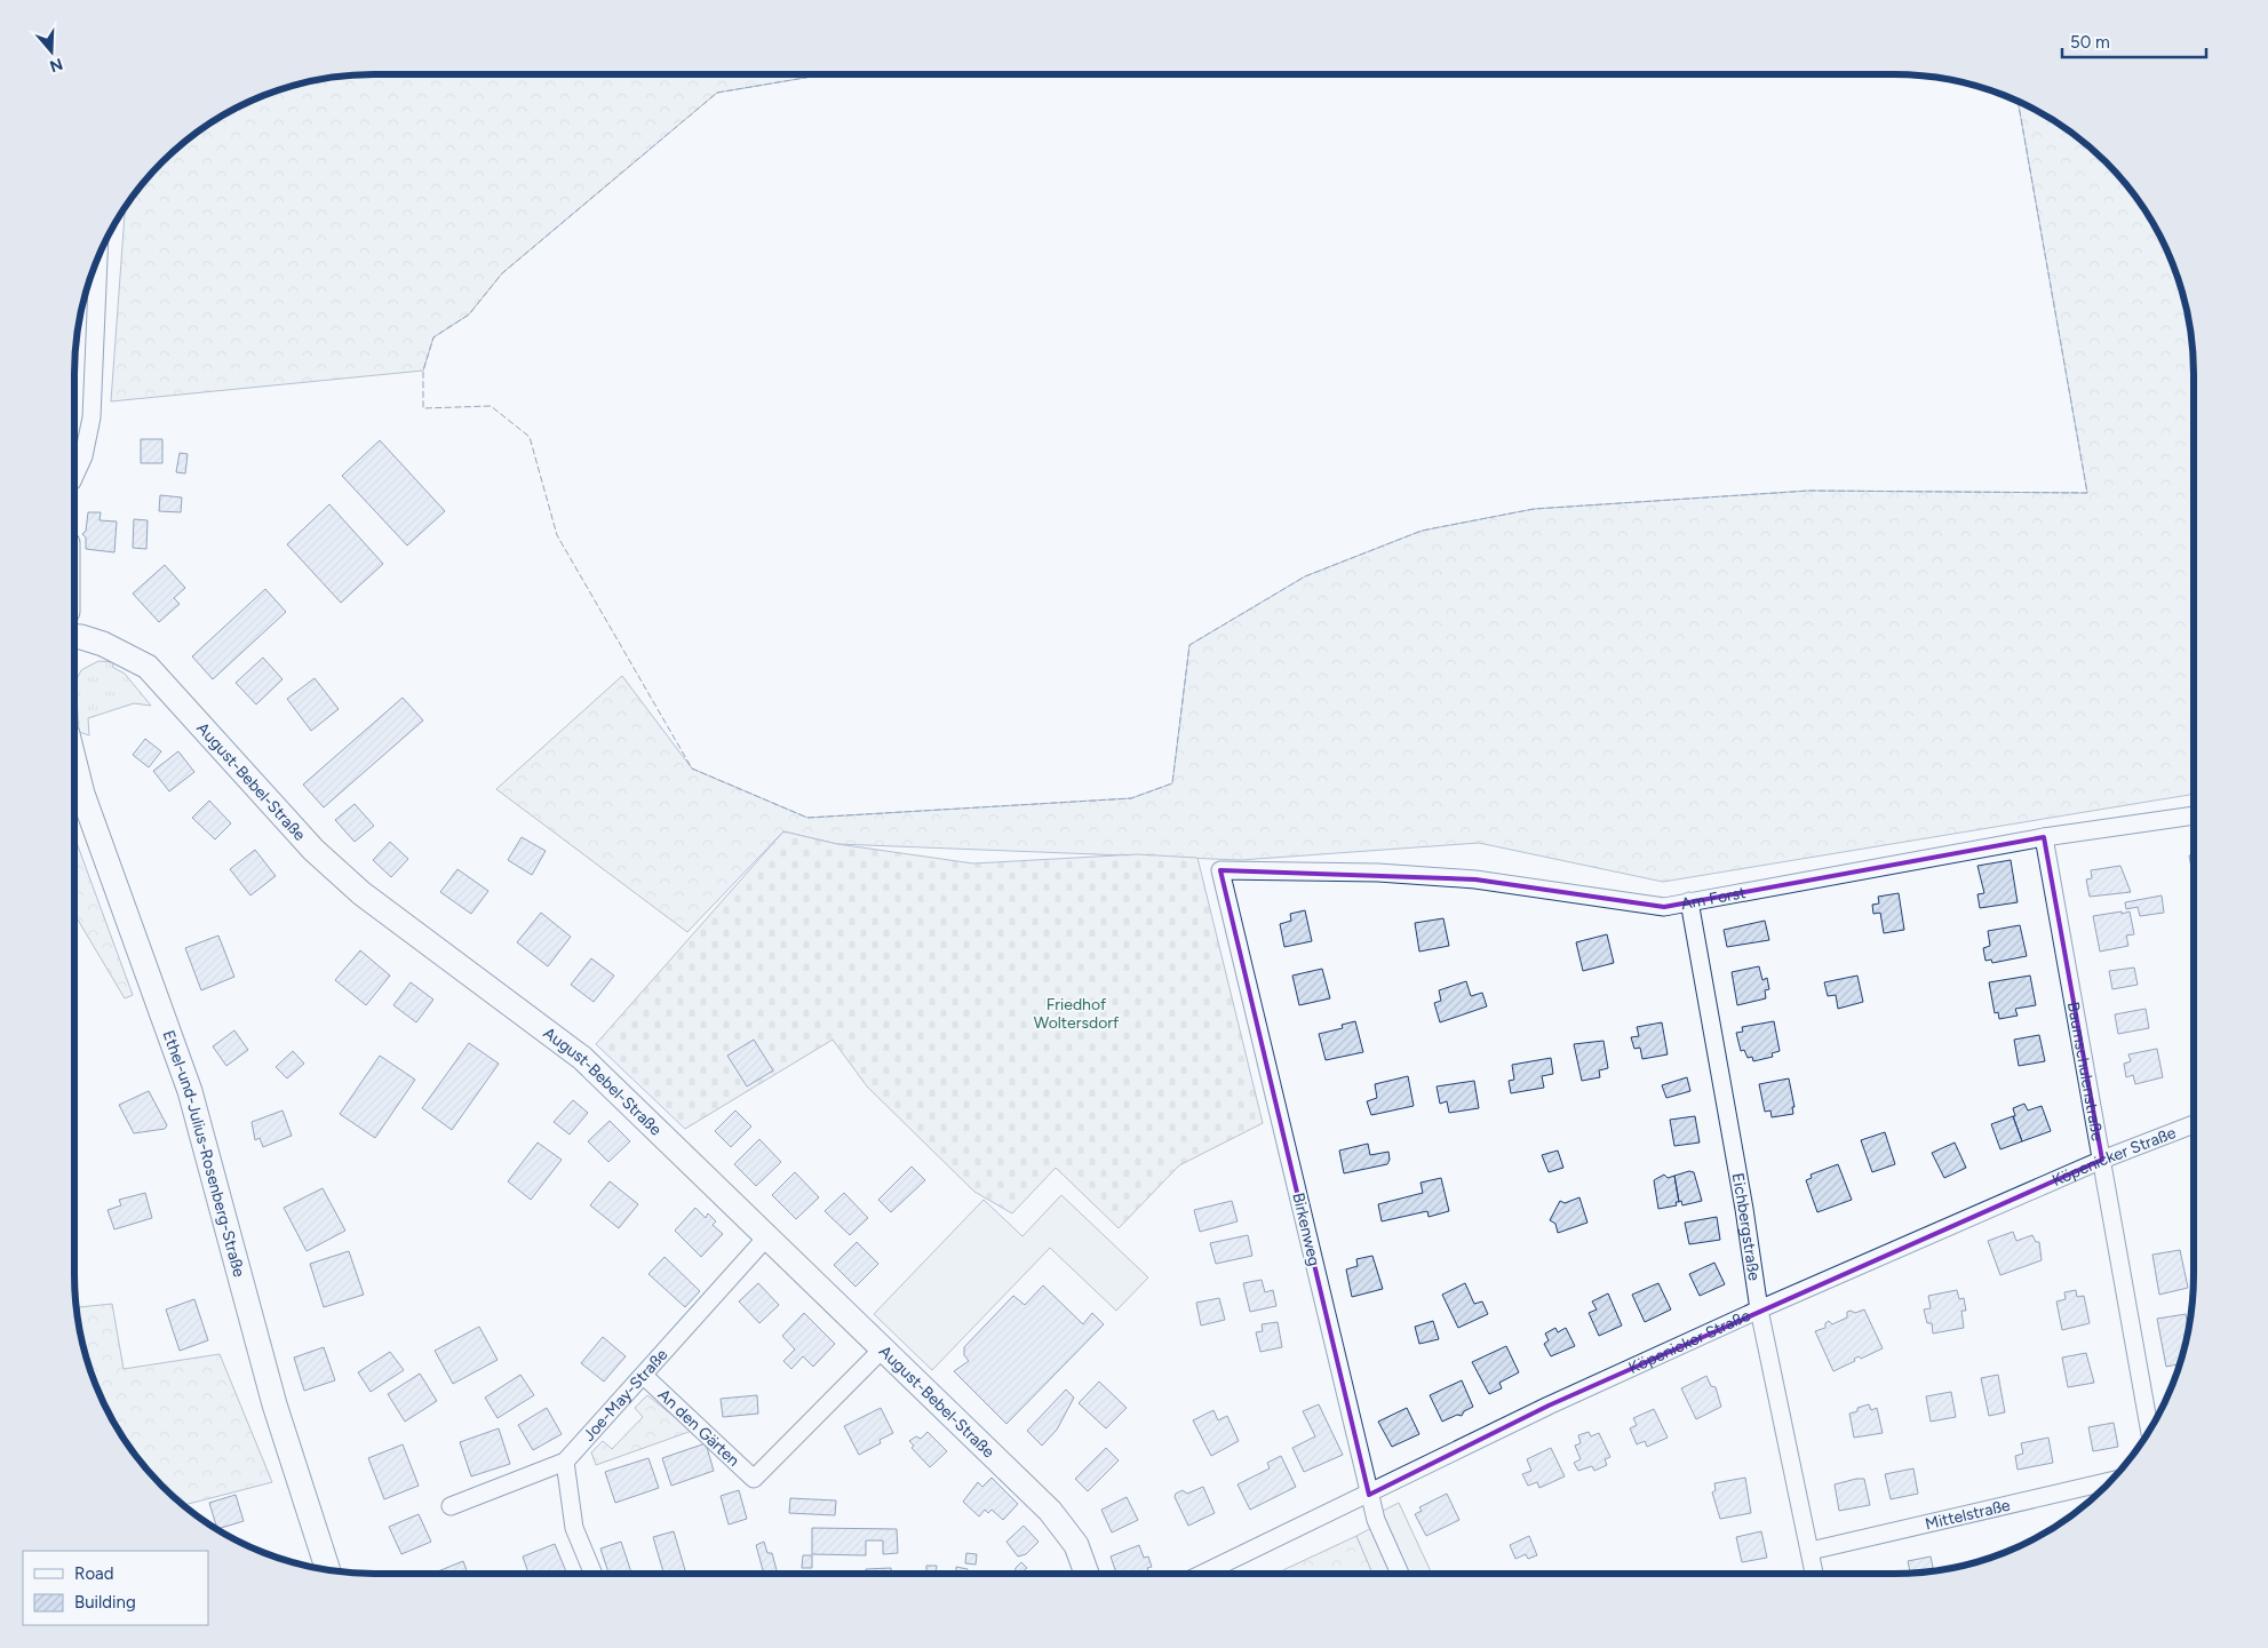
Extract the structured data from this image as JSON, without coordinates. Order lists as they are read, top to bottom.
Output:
{
  "streets": {
    "street": [
      "August-Bebel-Straße",
      "Am Forst",
      "Baumschulenstraße",
      "Ethel-und-Julius-Rosenberg-Straße",
      "Köpenicker Straße",
      "Eichbergstraße",
      "Birkenweg",
      "Joe-May-Straße",
      "An den Gärten",
      "Mittelstraße"
    ]
  },
  "crossings": [
    ["August-Bebel-Straße", "Joe-May-Straße"],
    ["August-Bebel-Straße", "An den Gärten"],
    ["Am Forst", "Baumschulenstraße"],
    ["Am Forst", "Eichbergstraße"],
    ["Am Forst", "Birkenweg"],
    ["Baumschulenstraße", "Köpenicker Straße"],
    ["Köpenicker Straße", "Eichbergstraße"],
    ["Köpenicker Straße", "Birkenweg"],
    ["Eichbergstraße", "Mittelstraße"],
    ["Joe-May-Straße", "An den Gärten"]
  ],
  "parks": ["Friedhof Woltersdorf"],
  "legend": ["Road", "Building"],
  "scale_bar": "50 m",
  "north": "bottom"
}
